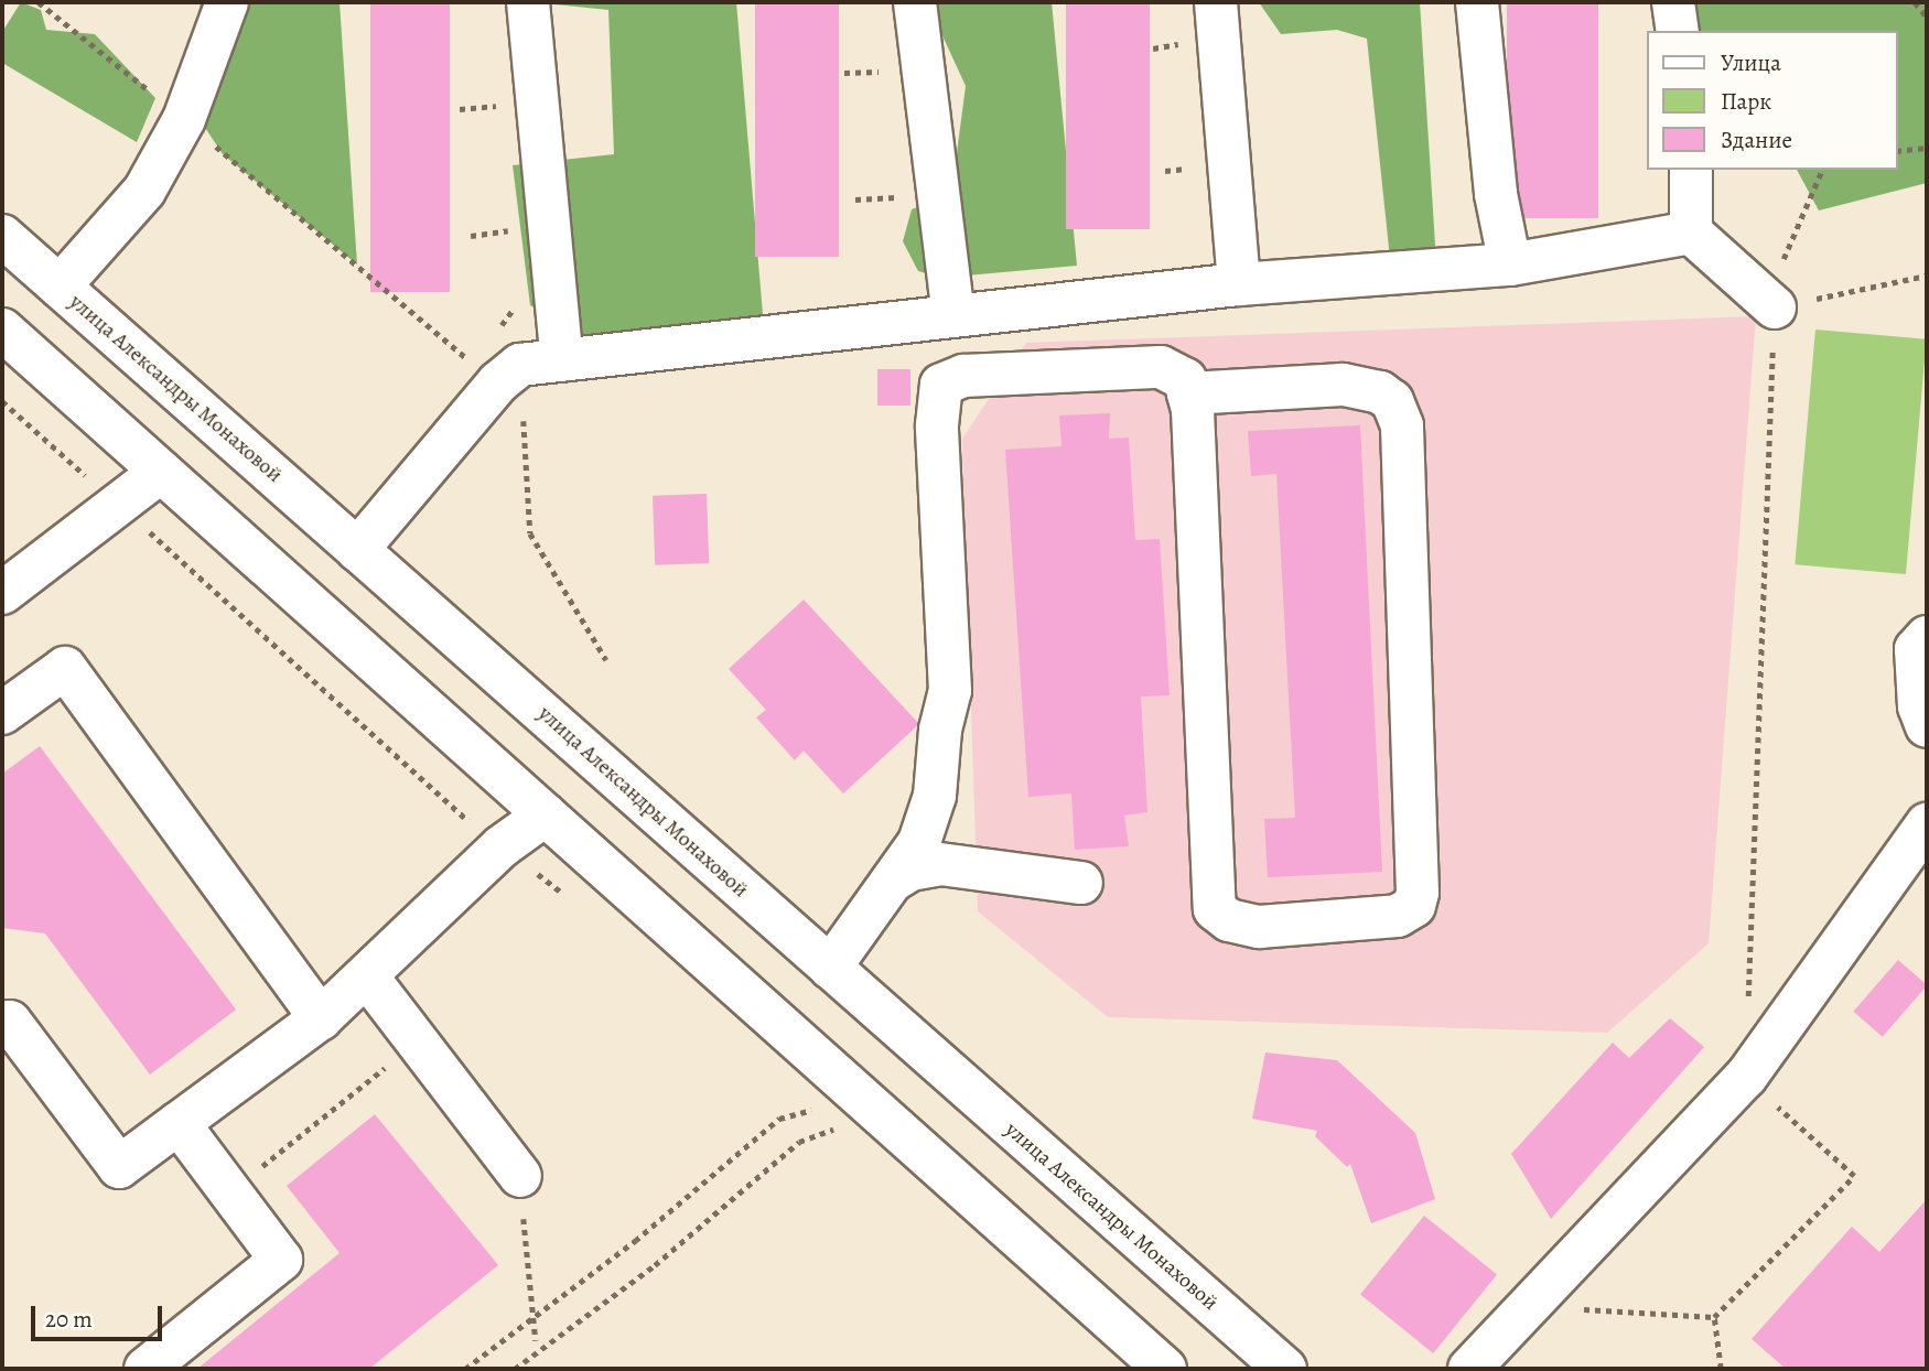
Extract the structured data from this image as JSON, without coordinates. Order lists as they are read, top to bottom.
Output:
{
  "streets": {
    "main road": ["улица Александры Монаховой"]
  },
  "legend": ["Улица", "Парк", "Здание"],
  "scale_bar": "20 m"
}
